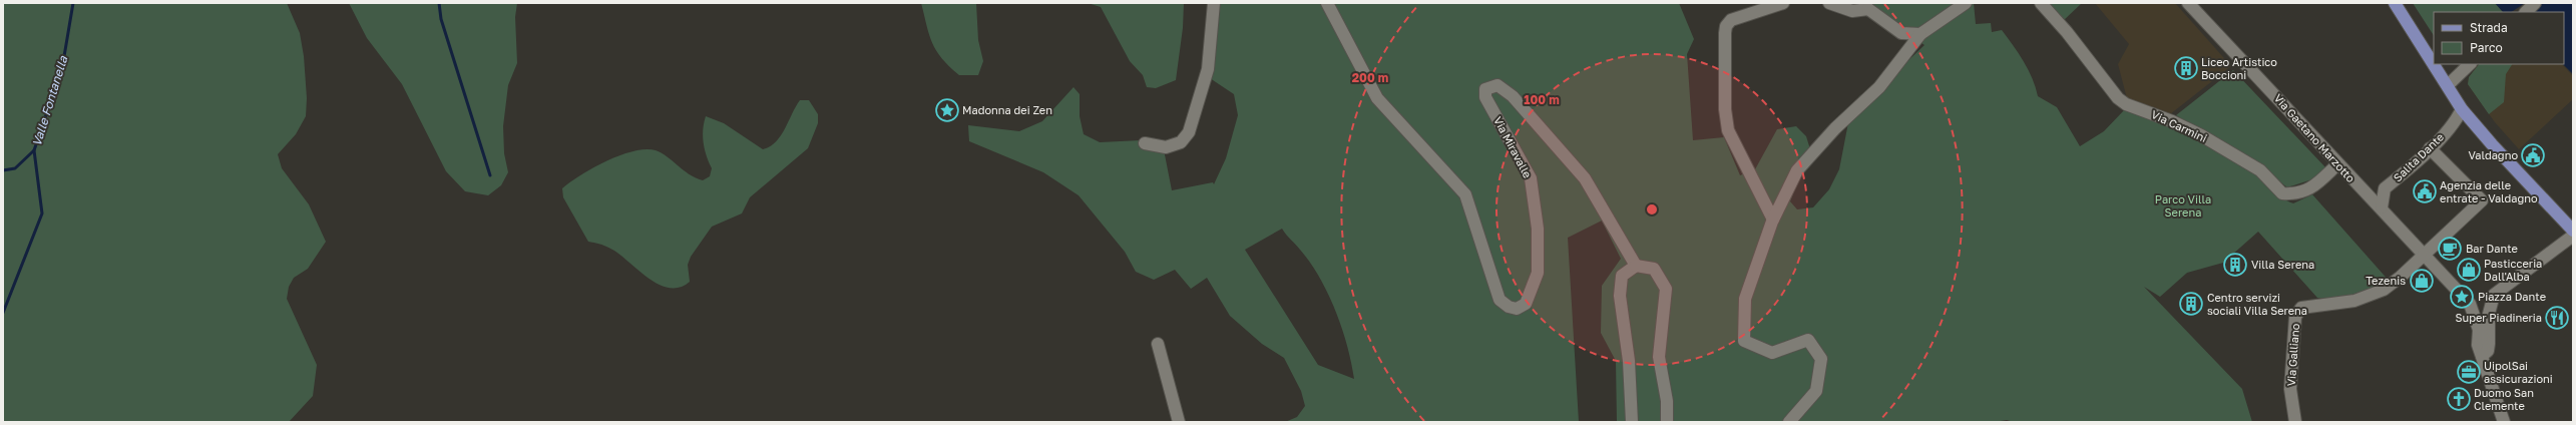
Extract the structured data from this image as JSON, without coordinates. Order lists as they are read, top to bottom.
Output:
{
  "streets": {
    "street": [
      "Via Carmini",
      "Via Gaetano Marzotto",
      "Via Miravalle",
      "Salita Dante",
      "Via Galliano"
    ]
  },
  "crossings": [
    ["Via Carmini", "Via Gaetano Marzotto"],
    ["Via Gaetano Marzotto", "Salita Dante"],
    ["Via Gaetano Marzotto", "Via Galliano"],
    ["Salita Dante", "Via Galliano"]
  ],
  "water": ["Valle Fontanella"],
  "parks": ["Parco Villa Serena"],
  "places": {
    "building": ["Liceo Artistico Boccioni", "Villa Serena", "Centro servizi sociali Villa Serena"],
    "place": ["Madonna dei Zen", "Piazza Dante"],
    "public building": ["Valdagno", "Agenzia delle entrate - Valdagno"],
    "cafe": ["Bar Dante"],
    "shop": ["Pasticceria Dall'Alba", "Tezenis"],
    "restaurant": ["Super Piadineria"],
    "office": ["UipolSai assicurazioni"],
    "church": ["Duomo San Clemente"]
  },
  "legend": ["Strada", "Parco"],
  "rings": ["200 m", "100 m"]
}
